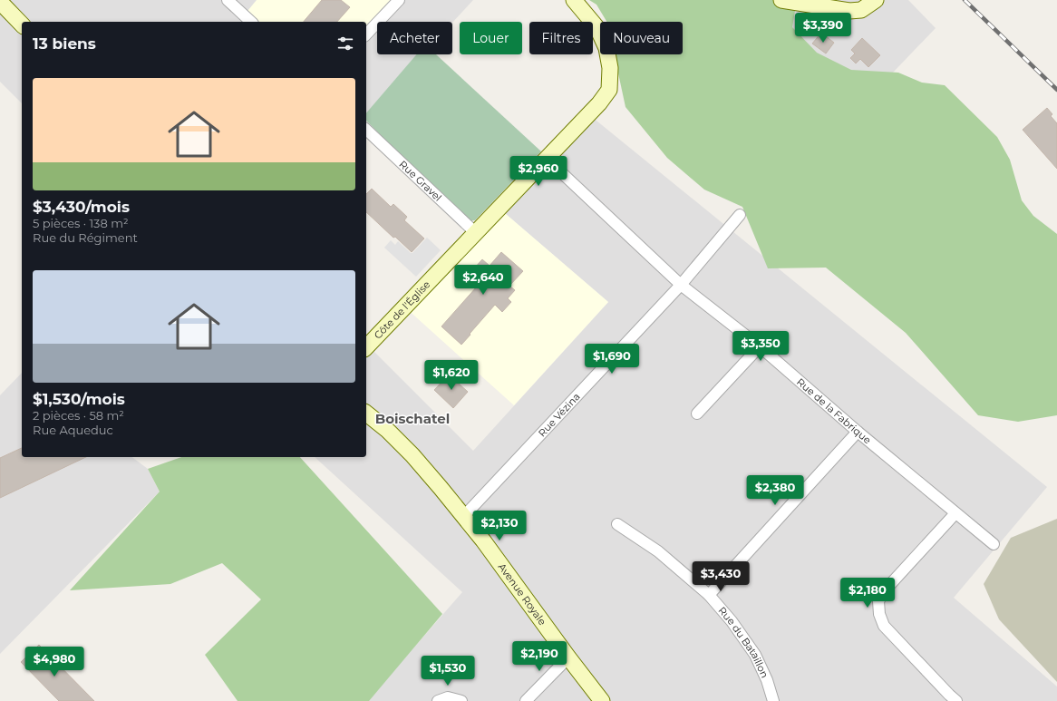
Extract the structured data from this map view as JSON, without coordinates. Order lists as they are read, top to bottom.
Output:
{
  "streets": {
    "street": [
      "Rue Gravel",
      "Côte de l'Église",
      "Rue de la Fabrique",
      "Rue Vézina",
      "Avenue Royale",
      "Rue du Bataillon"
    ]
  },
  "crossings": [
    ["Rue Gravel", "Côte de l'Église"],
    ["Côte de l'Église", "Rue de la Fabrique"],
    ["Rue de la Fabrique", "Rue Vézina"],
    ["Rue Vézina", "Avenue Royale"]
  ],
  "districts": ["Boischatel"],
  "page": {
    "price": [
      "$3,390",
      "$2,960",
      "$2,640",
      "$3,350",
      "$1,690",
      "$1,620",
      "$2,380",
      "$2,130",
      "$3,430",
      "$2,180",
      "$2,190",
      "$4,980",
      "$1,530"
    ],
    "chip": [
      "Acheter",
      "Louer",
      "Filtres",
      "Nouveau"
    ],
    "heading": "13 biens",
    "list": [
      {
        "name": "$3,430/mois",
        "note": "5 pièces · 138 m² · Rue du Régiment"
      },
      {
        "name": "$1,530/mois",
        "note": "2 pièces · 58 m² · Rue Aqueduc"
      }
    ]
  }
}
